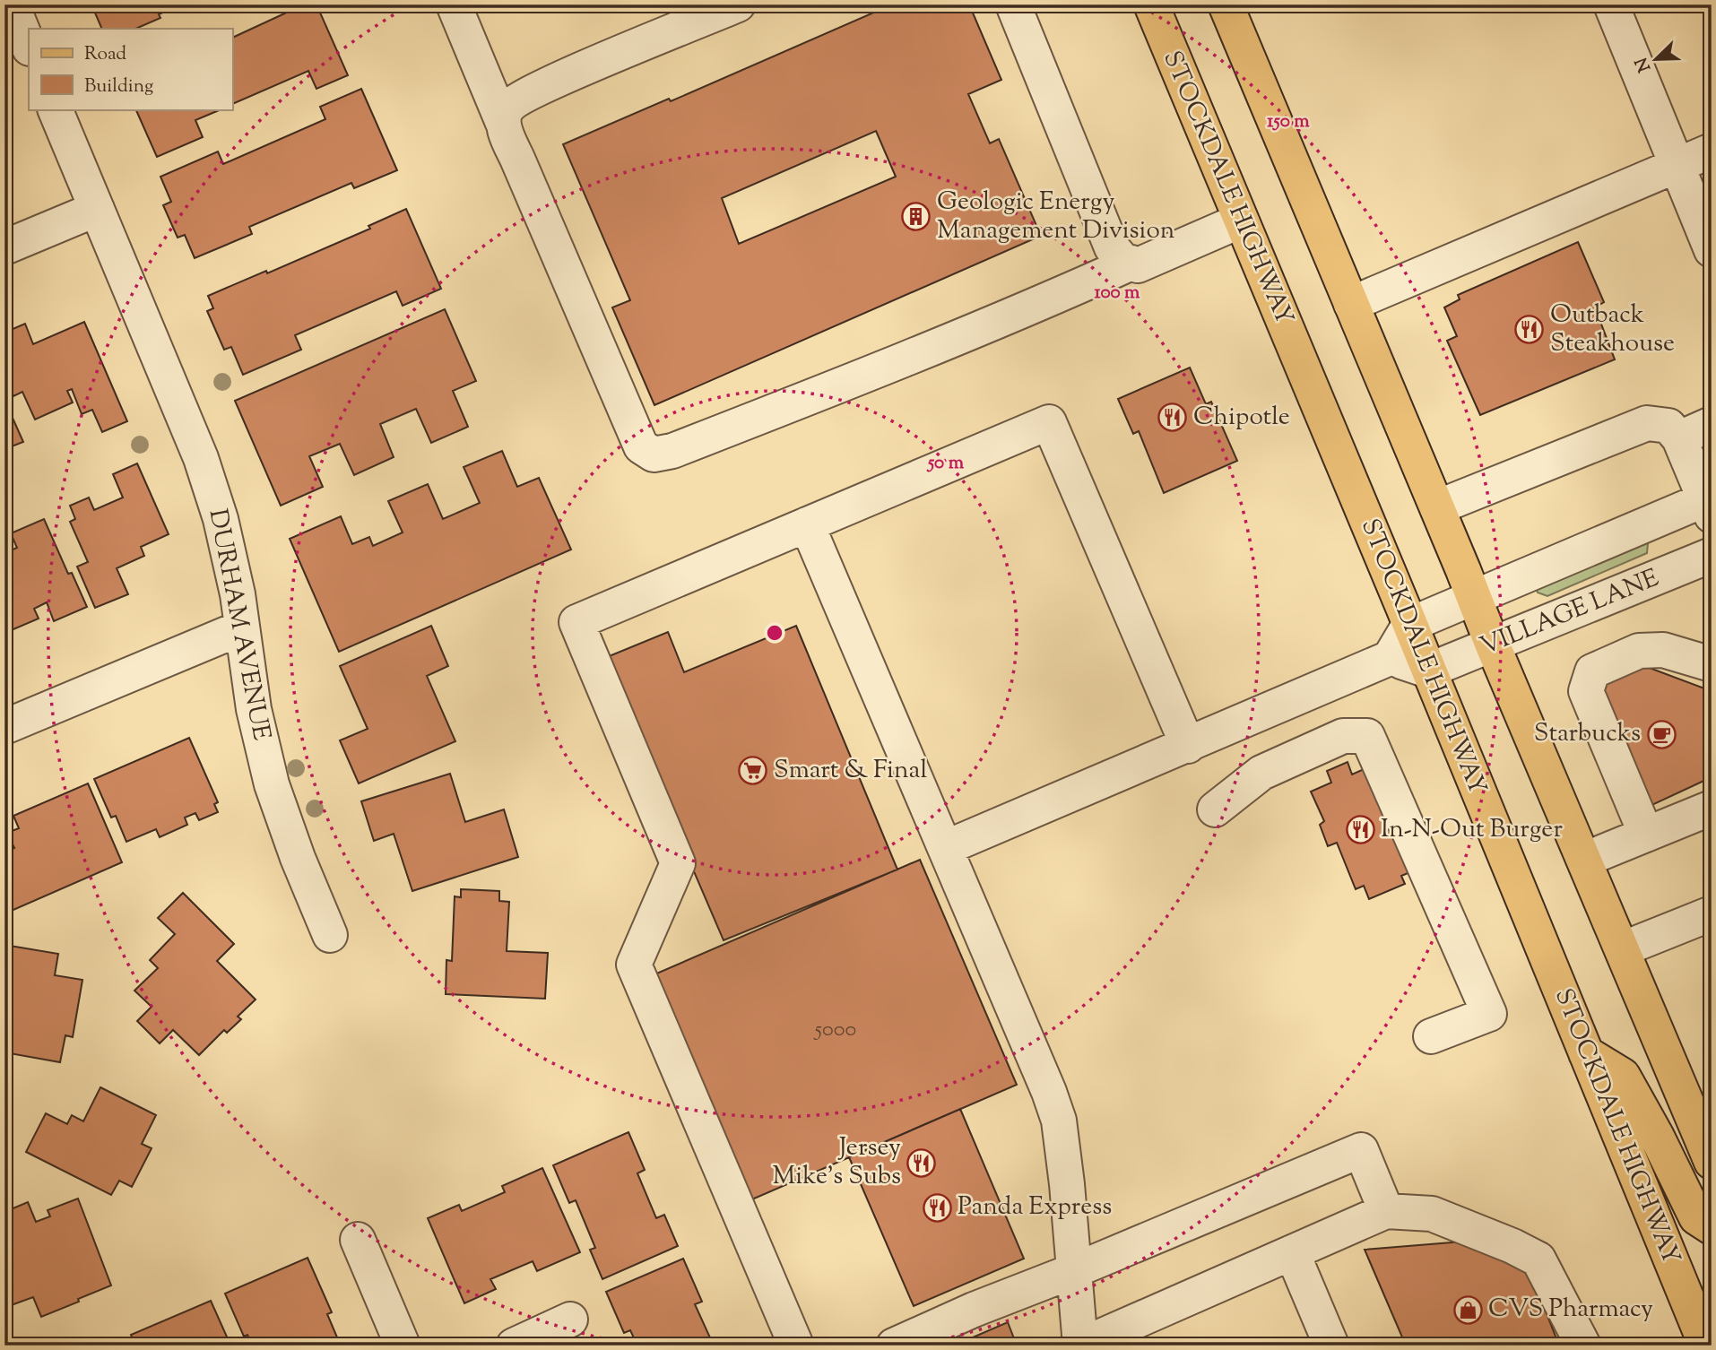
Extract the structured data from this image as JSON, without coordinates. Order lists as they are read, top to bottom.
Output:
{
  "streets": {
    "main road": ["STOCKDALE HIGHWAY"],
    "street": ["VILLAGE LANE", "DURHAM AVENUE"]
  },
  "crossings": [
    ["STOCKDALE HIGHWAY", "VILLAGE LANE"]
  ],
  "places": {
    "building": ["Geologic Energy Management Division"],
    "restaurant": [
      "Outback Steakhouse",
      "Chipotle",
      "In-N-Out Burger",
      "Jersey Mike's Subs",
      "Panda Express"
    ],
    "cafe": ["Starbucks"],
    "supermarket": ["Smart & Final"],
    "shop": ["CVS Pharmacy"]
  },
  "house_numbers": ["5000"],
  "legend": ["Road", "Building"],
  "north": "bottom left",
  "rings": ["150 m", "100 m", "50 m"]
}
